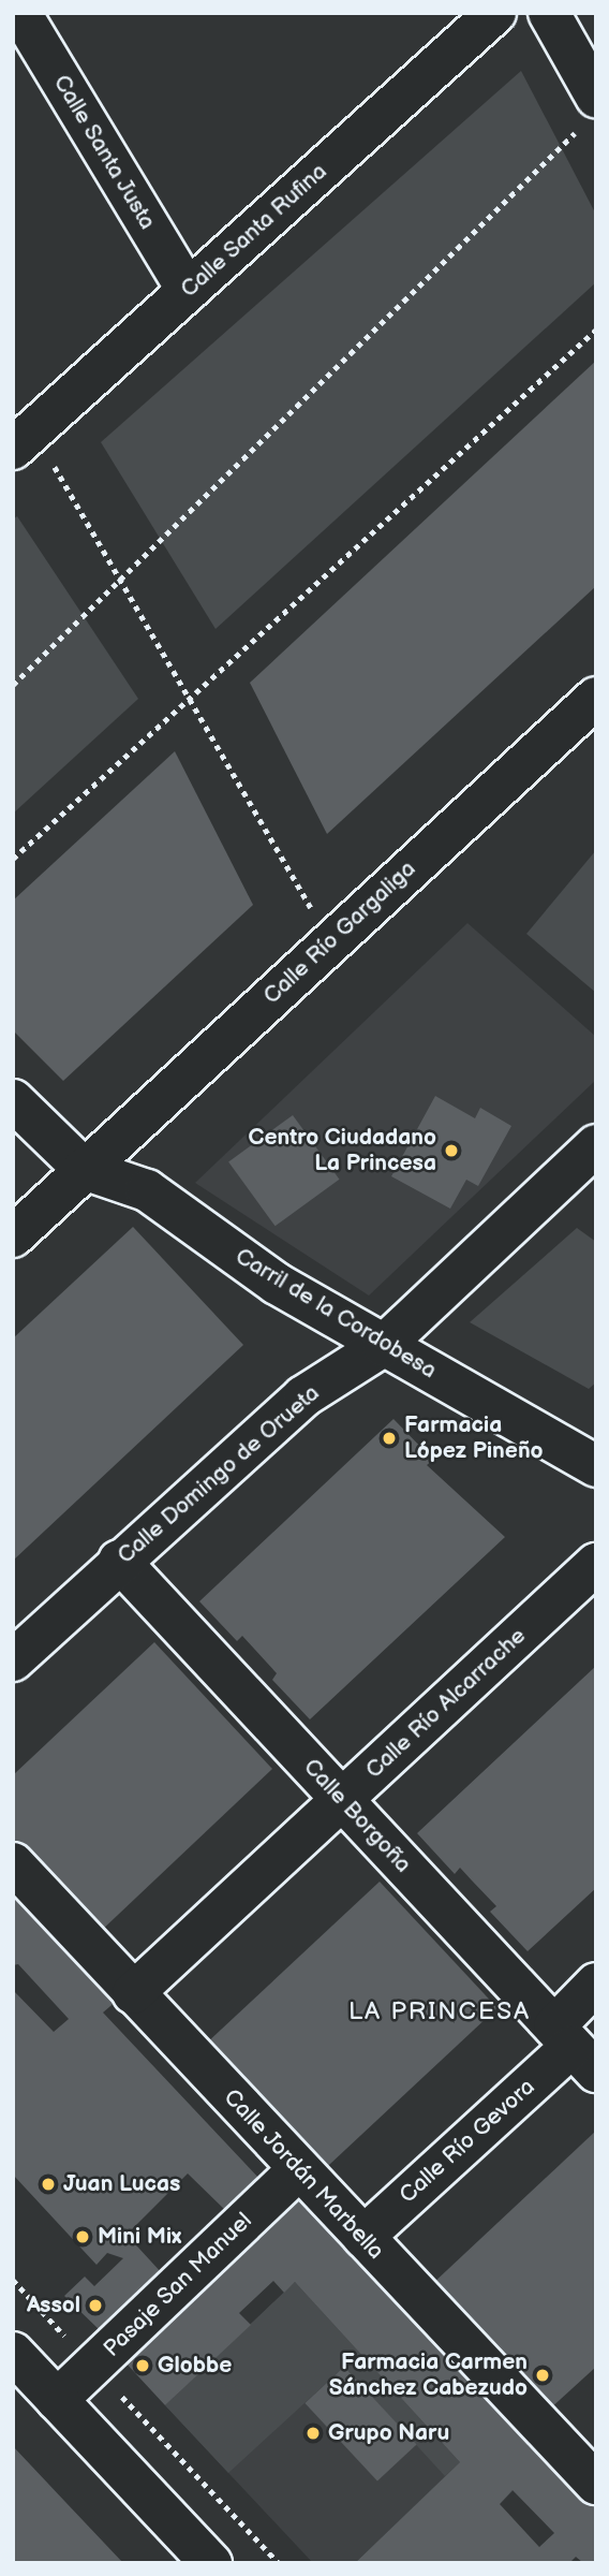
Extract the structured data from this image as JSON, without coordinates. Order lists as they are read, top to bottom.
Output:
{
  "streets": {
    "street": [
      "Calle Santa Justa",
      "Calle Santa Rufina",
      "Calle Río Gargaliga",
      "Carril de la Cordobesa",
      "Calle Domingo de Orueta",
      "Calle Río Alcarrache",
      "Calle Borgoña",
      "Calle Río Gevora",
      "Calle Jordán Marbella",
      "Pasaje San Manuel"
    ]
  },
  "crossings": [
    ["Calle Santa Justa", "Calle Santa Rufina"],
    ["Calle Río Gargaliga", "Carril de la Cordobesa"],
    ["Carril de la Cordobesa", "Calle Domingo de Orueta"],
    ["Calle Domingo de Orueta", "Calle Borgoña"],
    ["Calle Río Alcarrache", "Calle Borgoña"],
    ["Calle Río Alcarrache", "Calle Jordán Marbella"],
    ["Calle Borgoña", "Calle Río Gevora"],
    ["Calle Río Gevora", "Calle Jordán Marbella"],
    ["Calle Jordán Marbella", "Pasaje San Manuel"]
  ],
  "districts": ["LA PRINCESA"],
  "places": [
    "Centro Ciudadano La Princesa",
    "Farmacia López Pineño",
    "Juan Lucas",
    "Mini Mix",
    "Assol",
    "Globbe",
    "Farmacia Carmen Sánchez Cabezudo",
    "Grupo Naru"
  ]
}
